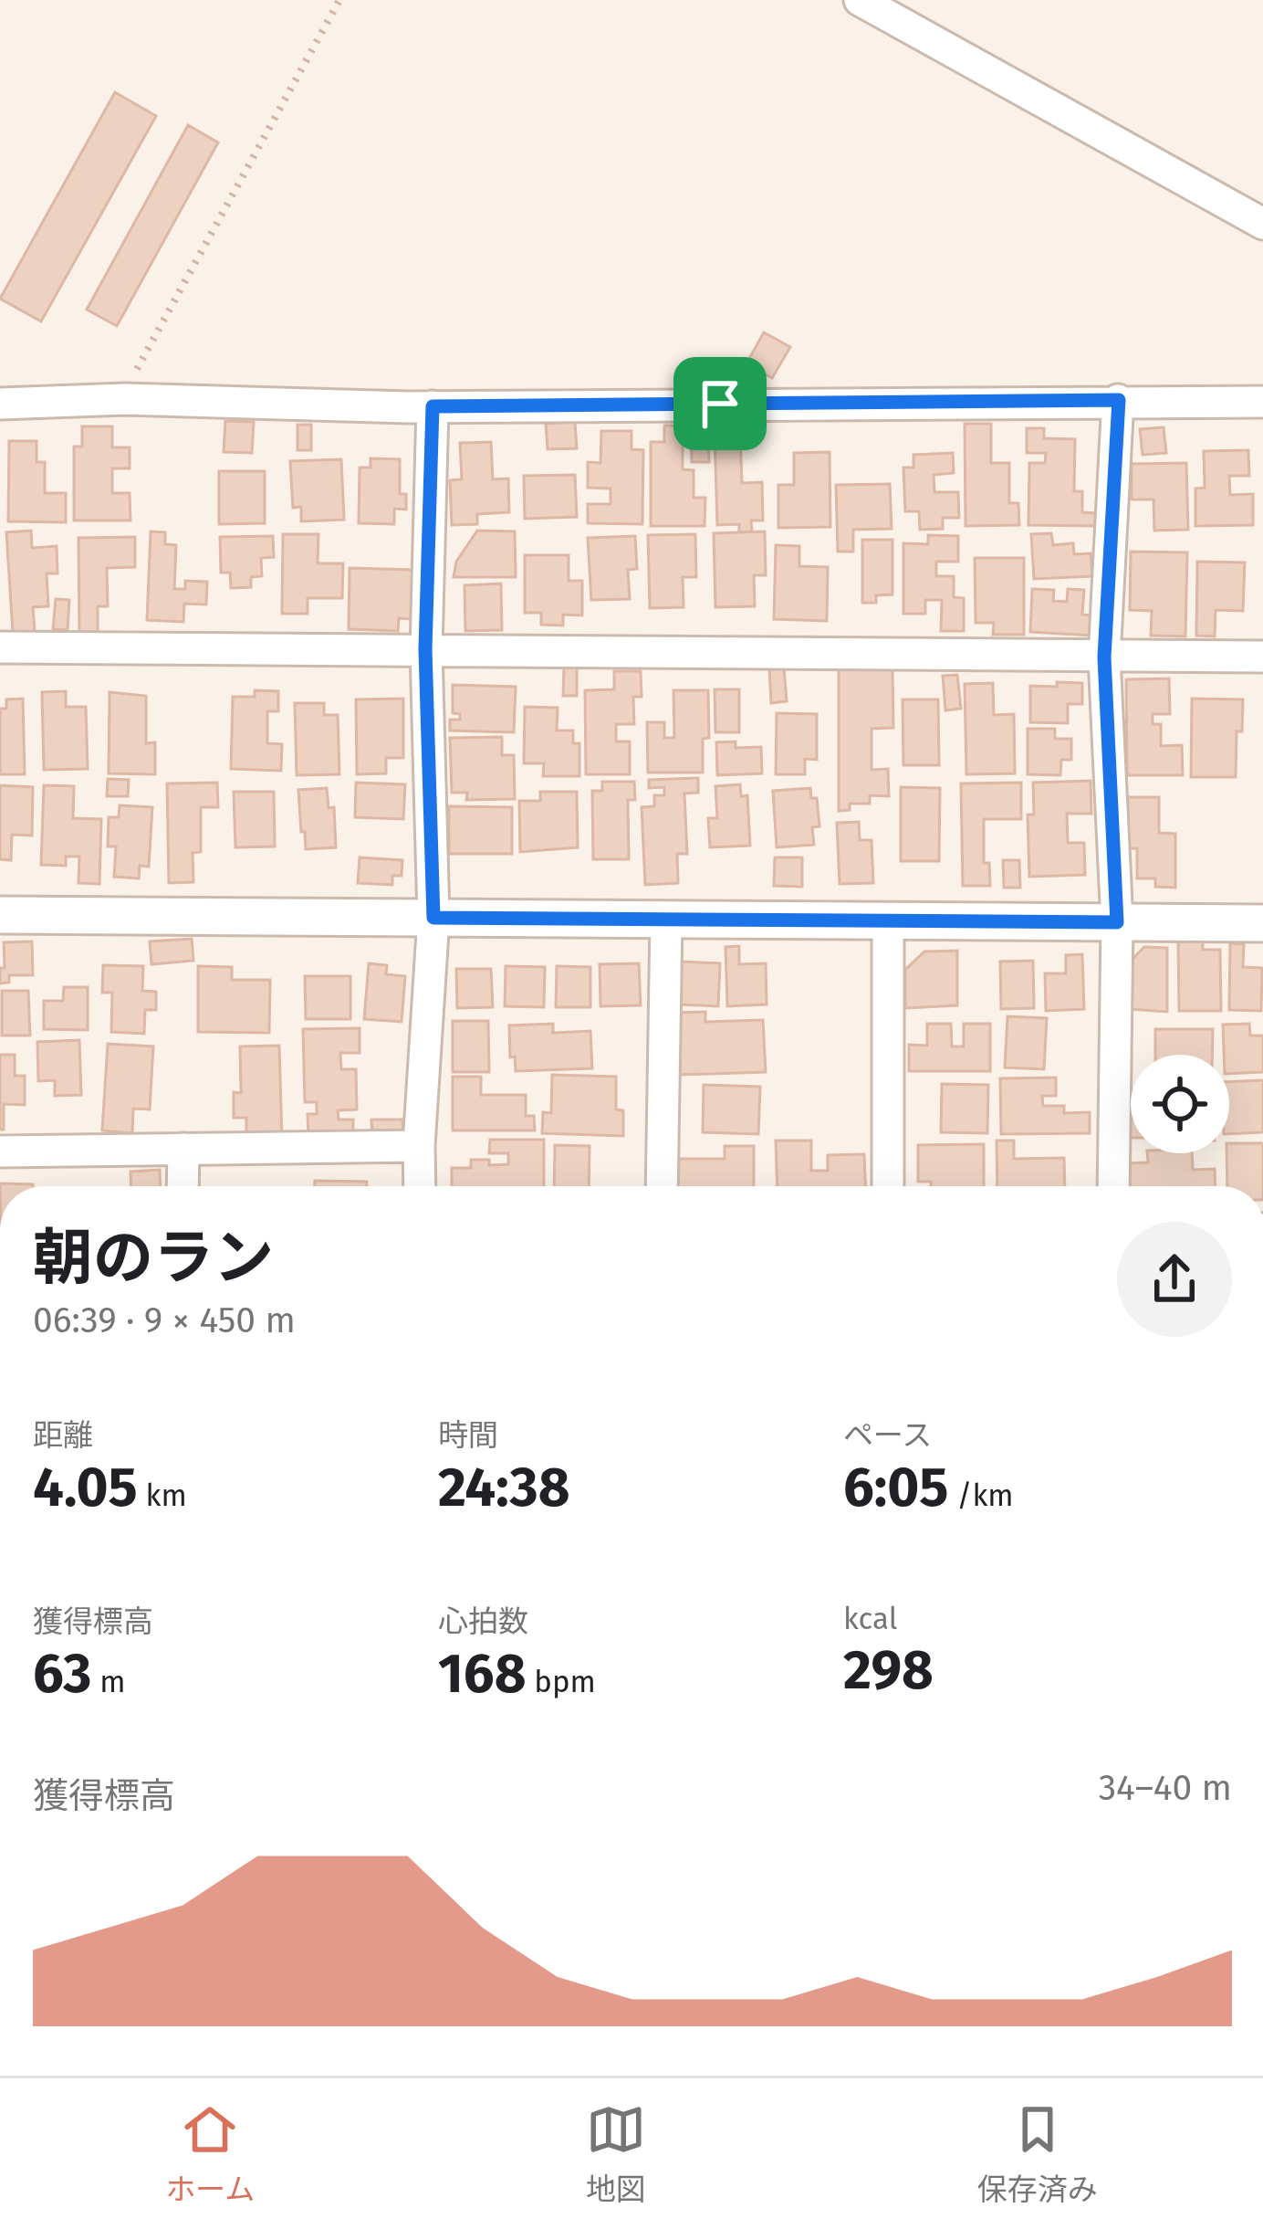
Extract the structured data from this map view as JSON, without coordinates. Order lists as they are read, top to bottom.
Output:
{
  "page": {
    "heading": ["朝のラン", "06:39 · 9 × 450 m"],
    "stats": [
      ["距離", "4.05 km"],
      ["時間", "24:38"],
      ["ペース", "6:05 /km"],
      ["獲得標高", "63 m"],
      ["心拍数", "168 bpm"],
      ["kcal", "298"]
    ],
    "chart": ["獲得標高", "34–40 m"],
    "tabs": ["ホーム", "地図", "保存済み"]
  }
}
